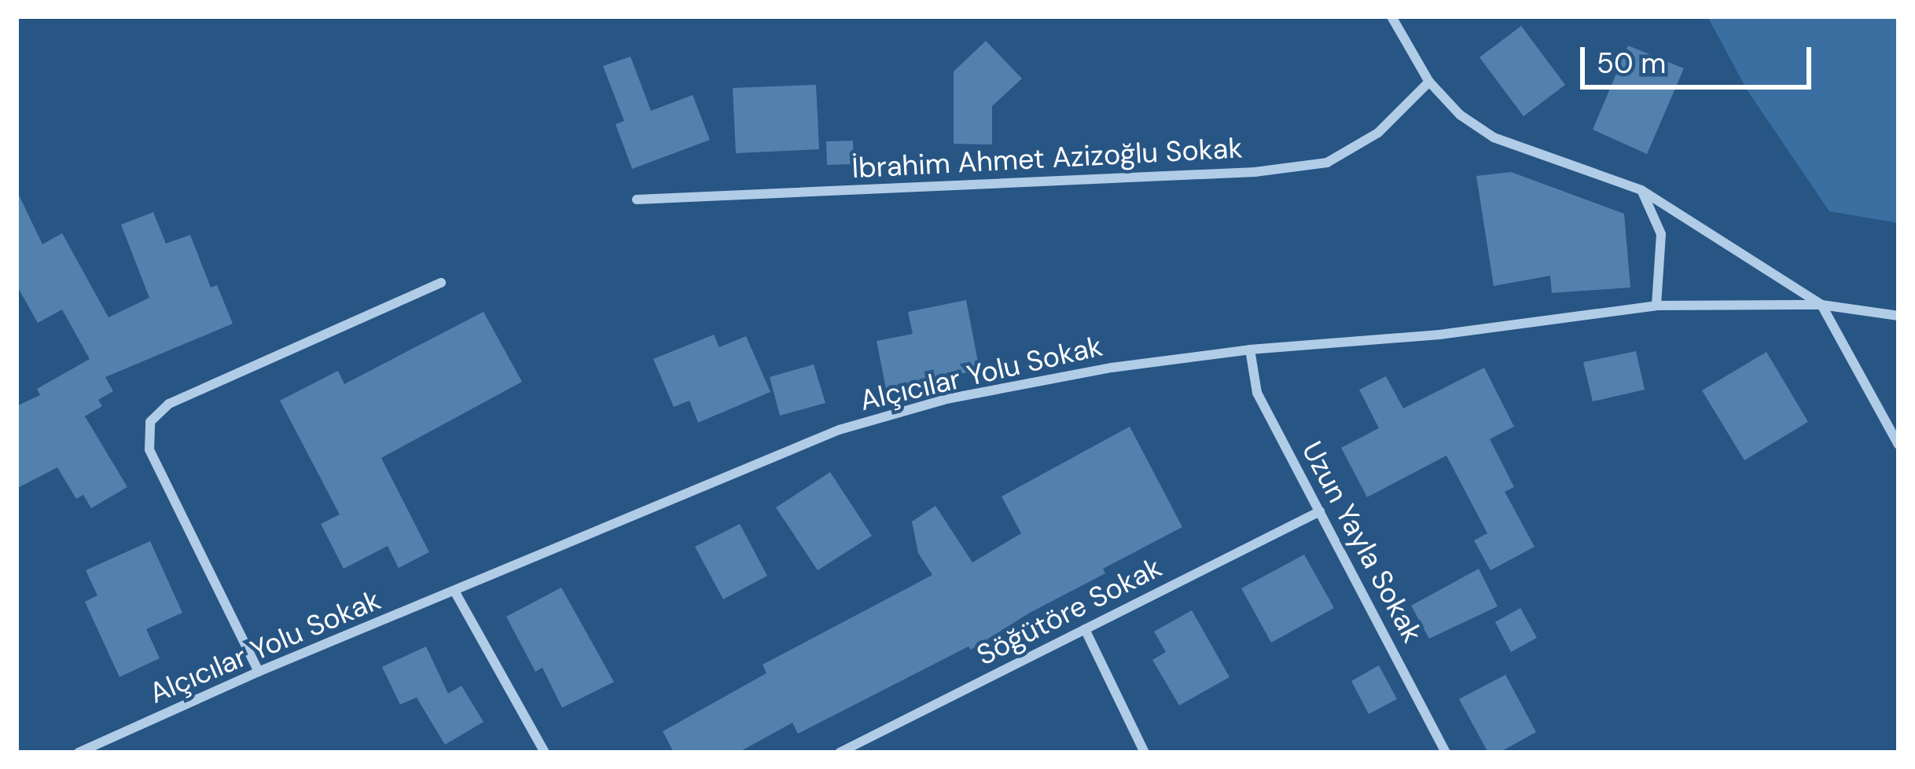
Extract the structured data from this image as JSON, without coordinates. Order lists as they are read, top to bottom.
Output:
{
  "streets": {
    "street": [
      "İbrahim Ahmet Azizoğlu Sokak",
      "Alçıcılar Yolu Sokak",
      "Uzun Yayla Sokak",
      "Söğütöre Sokak"
    ]
  },
  "crossings": [
    ["Alçıcılar Yolu Sokak", "Uzun Yayla Sokak"],
    ["Uzun Yayla Sokak", "Söğütöre Sokak"]
  ],
  "scale_bar": "50 m"
}
